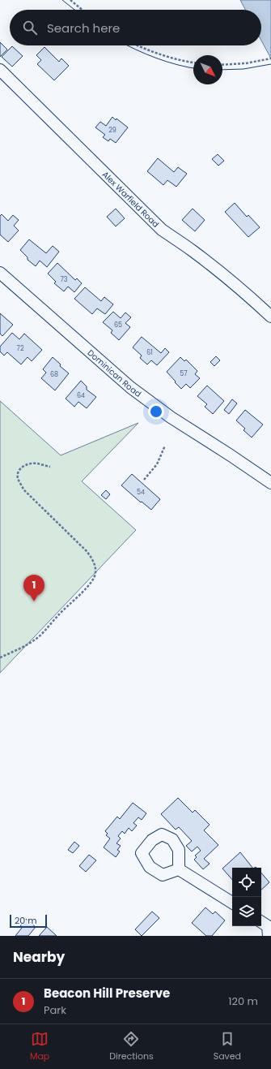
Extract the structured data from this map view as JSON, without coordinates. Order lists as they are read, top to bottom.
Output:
{
  "streets": {
    "street": ["Alex Warfield Road", "Dominican Road"]
  },
  "house_numbers": [
    "29",
    "73",
    "65",
    "72",
    "61",
    "57",
    "68",
    "64",
    "54"
  ],
  "scale_bar": "20 m",
  "north": "bottom right",
  "page": {
    "search": "Search here",
    "pins": "1",
    "scale": "20 m",
    "heading": "Nearby",
    "list": [
      {
        "mark": "1",
        "name": "Beacon Hill Preserve",
        "note": "Park",
        "value": "120 m"
      }
    ],
    "nav": ["Map", "Directions", "Saved"]
  }
}
